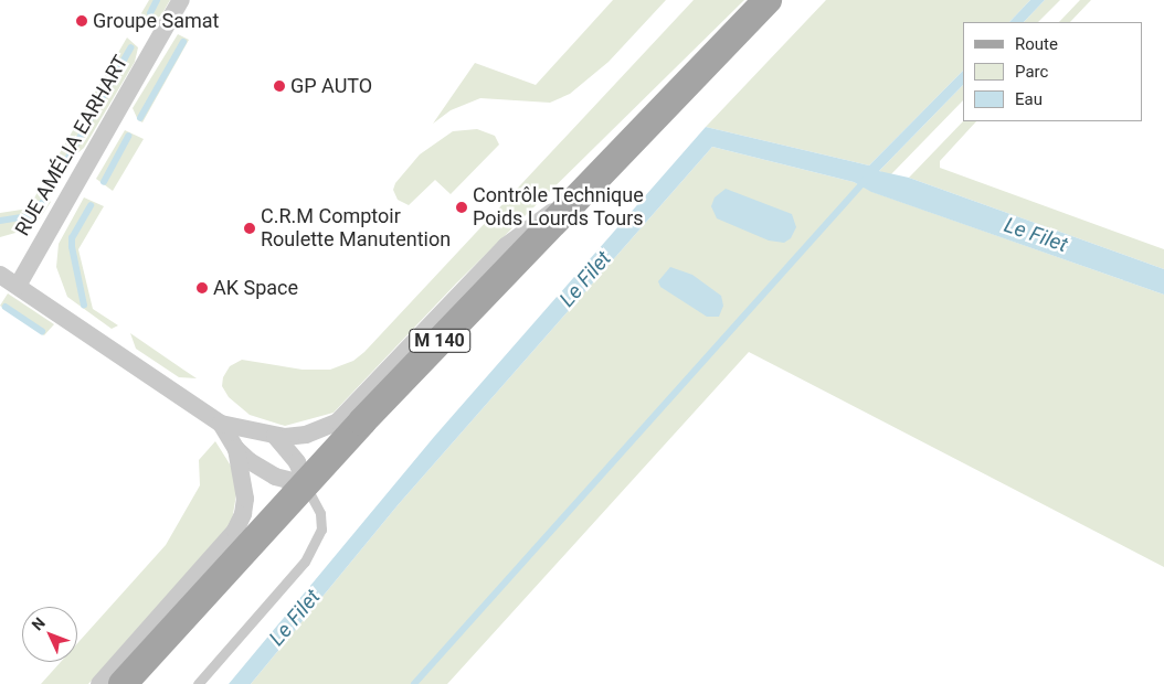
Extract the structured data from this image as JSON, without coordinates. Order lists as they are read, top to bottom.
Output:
{
  "streets": {
    "main road": ["M 140"],
    "street": ["RUE AMÉLIA EARHART"]
  },
  "water": ["Le Filet"],
  "places": [
    "Groupe Samat",
    "GP AUTO",
    "Contrôle Technique Poids Lourds Tours",
    "C.R.M Comptoir Roulette Manutention",
    "AK Space"
  ],
  "legend": ["Route", "Parc", "Eau"],
  "north": "top left"
}
